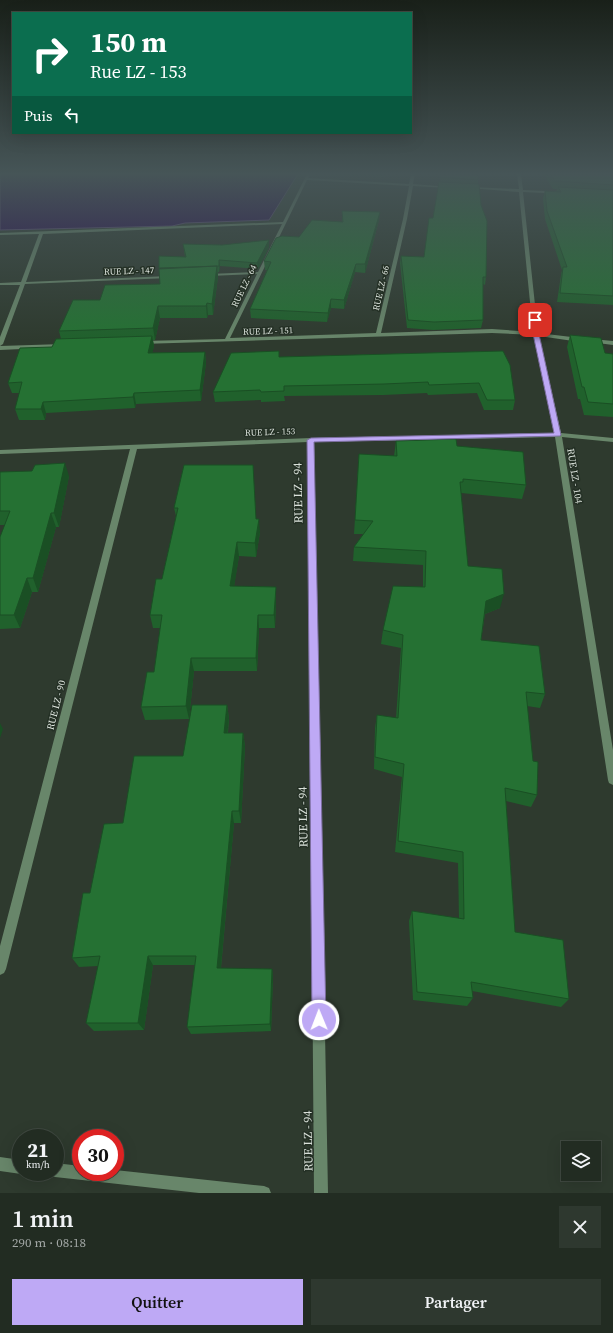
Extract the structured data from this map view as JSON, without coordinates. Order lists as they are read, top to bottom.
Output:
{
  "streets": {
    "street": [
      "RUE LZ - 147",
      "RUE LZ - 64",
      "RUE LZ - 66",
      "RUE LZ - 151",
      "RUE LZ - 153",
      "RUE LZ - 104",
      "RUE LZ - 94",
      "RUE LZ - 90"
    ]
  },
  "crossings": [
    ["RUE LZ - 64", "RUE LZ - 151"],
    ["RUE LZ - 66", "RUE LZ - 151"],
    ["RUE LZ - 151", "RUE LZ - 104"],
    ["RUE LZ - 153", "RUE LZ - 104"],
    ["RUE LZ - 153", "RUE LZ - 94"],
    ["RUE LZ - 153", "RUE LZ - 90"]
  ],
  "page": {
    "turn": ["150 m", "Rue LZ - 153"],
    "then": "Puis",
    "speed": "21 km/h",
    "limit": "30",
    "heading": ["1 min", "290 m · 08:18"],
    "buttons": ["Quitter", "Partager"]
  }
}
